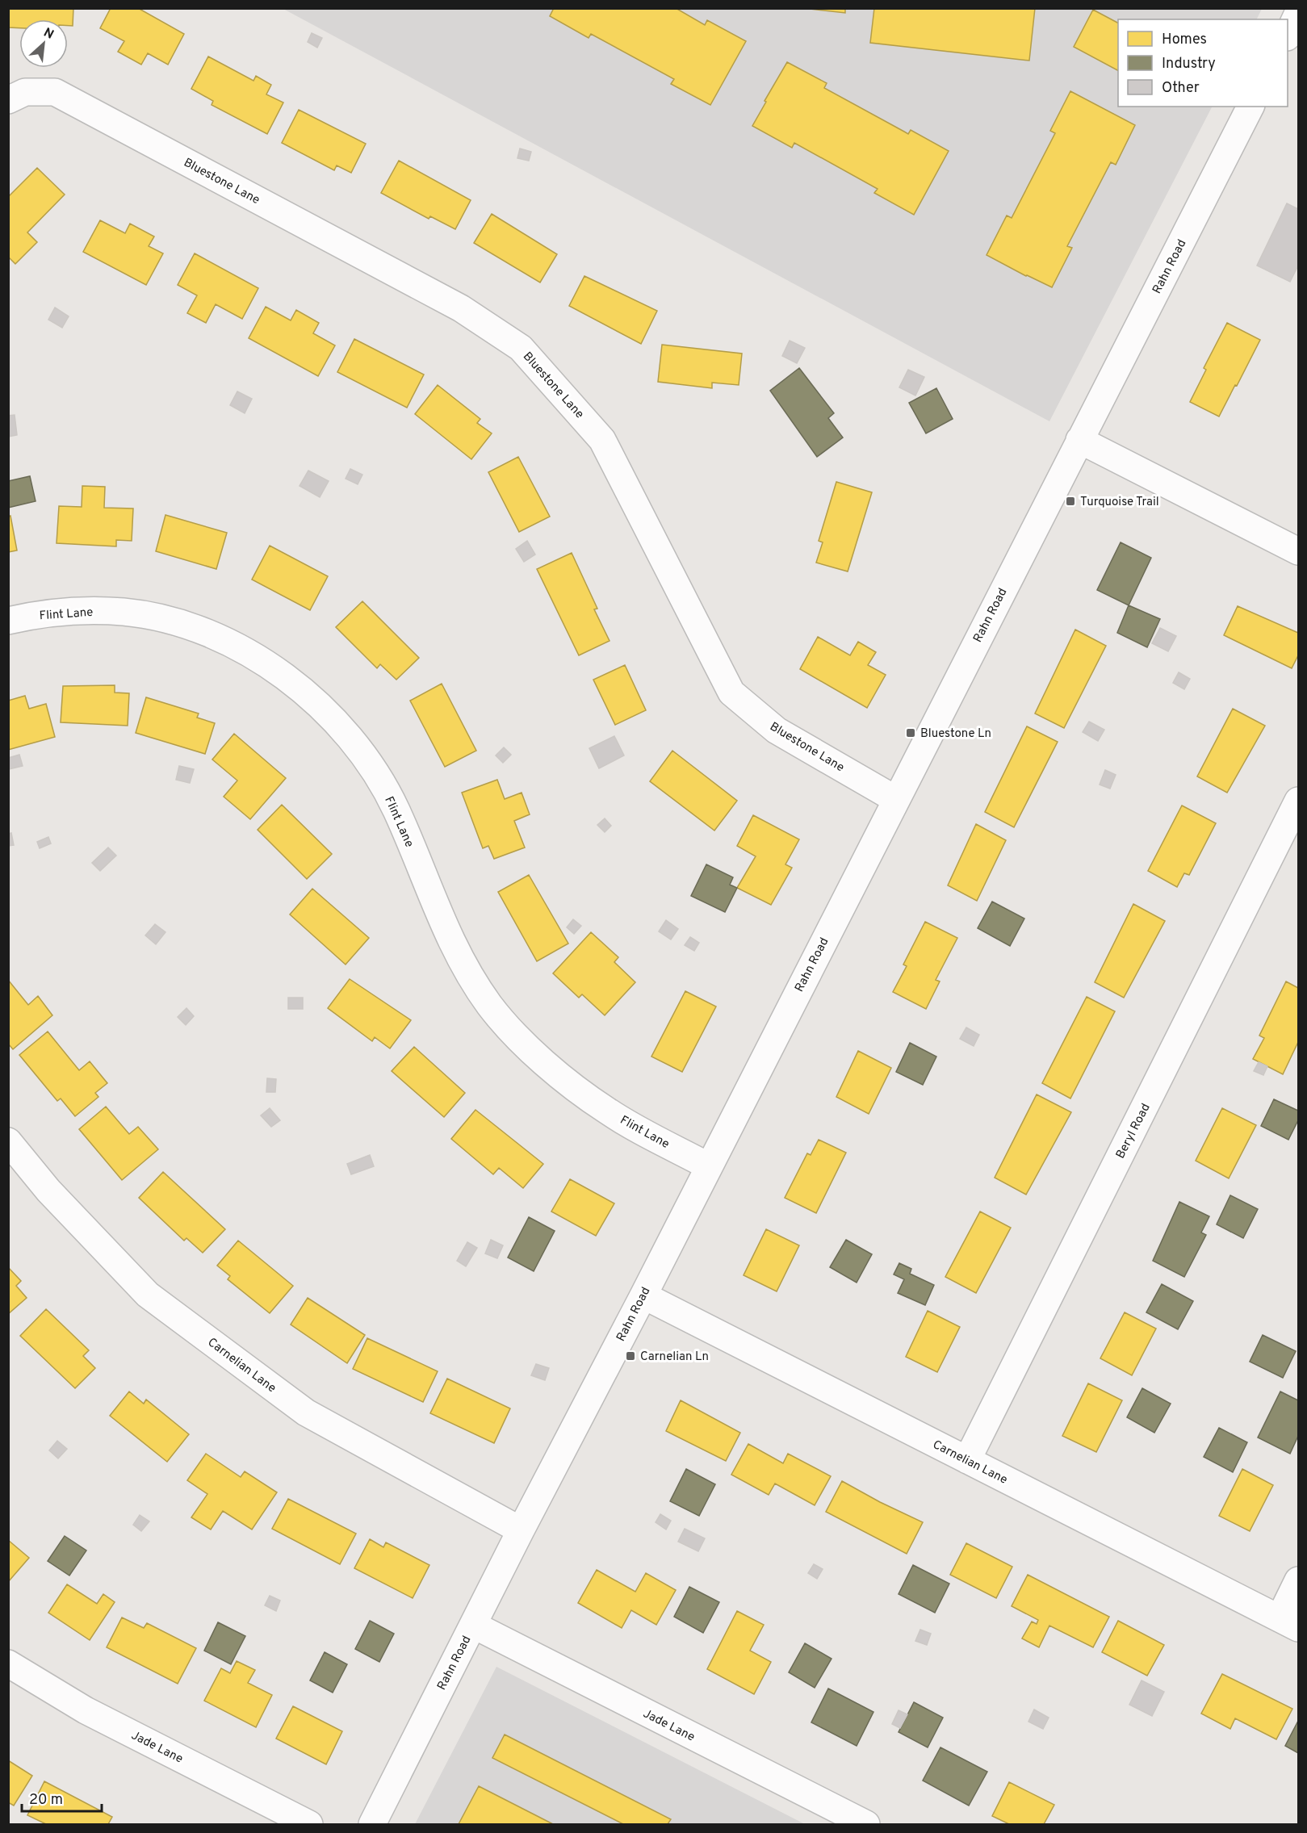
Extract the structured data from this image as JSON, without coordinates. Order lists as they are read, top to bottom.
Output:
{
  "streets": {
    "street": [
      "Bluestone Lane",
      "Rahn Road",
      "Flint Lane",
      "Beryl Road",
      "Carnelian Lane",
      "Jade Lane"
    ]
  },
  "crossings": [
    ["Bluestone Lane", "Rahn Road"],
    ["Rahn Road", "Flint Lane"],
    ["Rahn Road", "Carnelian Lane"],
    ["Rahn Road", "Jade Lane"],
    ["Beryl Road", "Carnelian Lane"]
  ],
  "places": {
    "transit": ["Turquoise Trail", "Bluestone Ln", "Carnelian Ln"]
  },
  "legend": ["Homes", "Industry", "Other"],
  "scale_bar": "20 m",
  "north": "top right"
}
